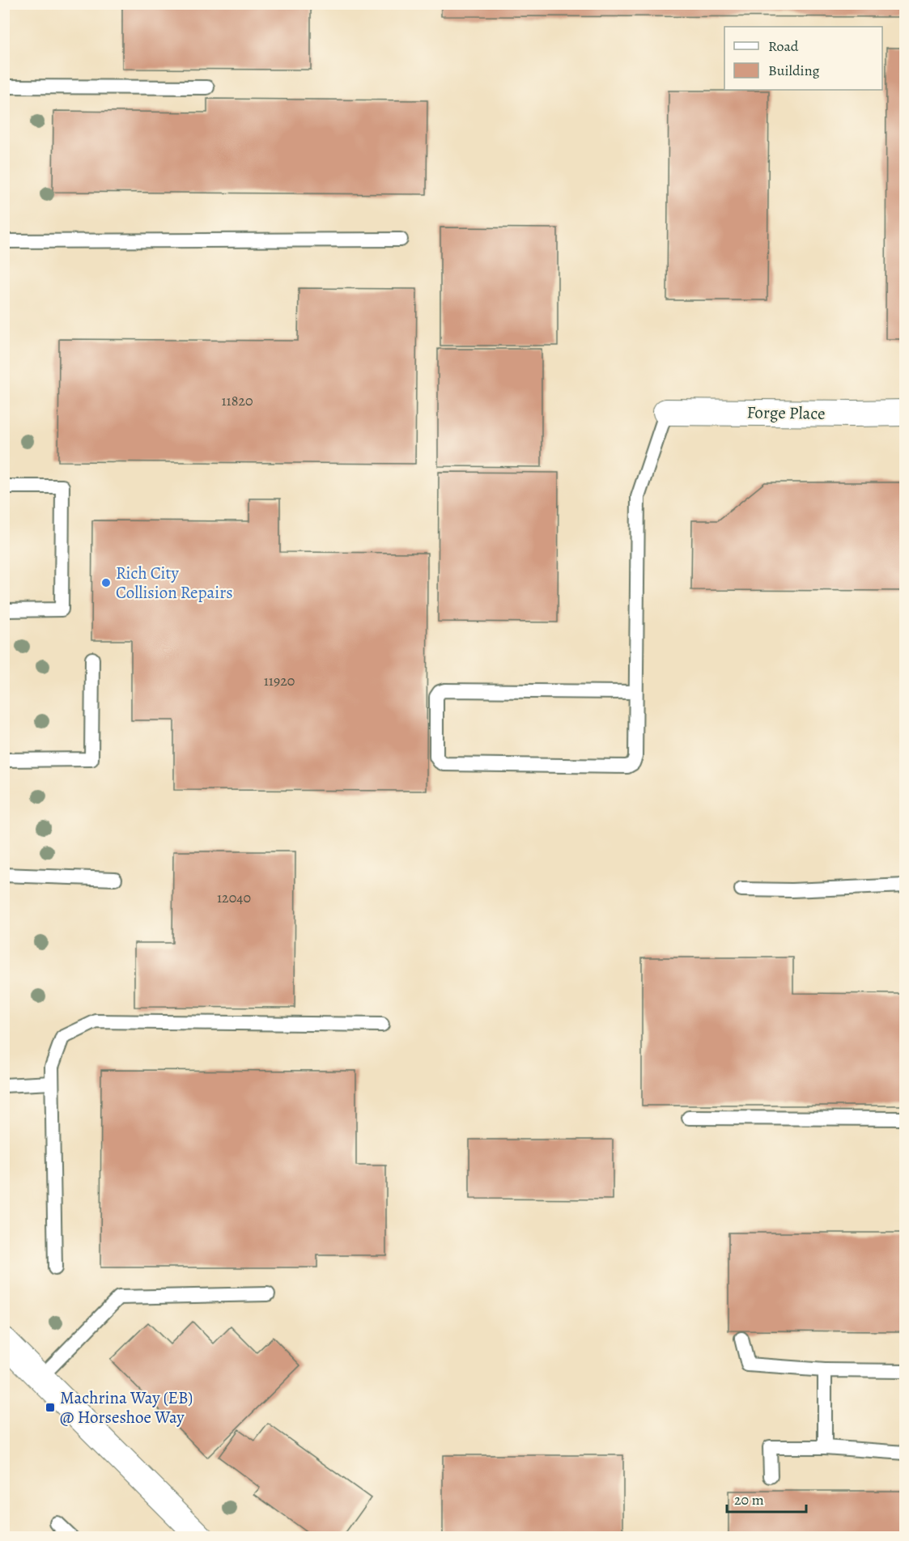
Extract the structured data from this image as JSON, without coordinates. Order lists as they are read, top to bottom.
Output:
{
  "streets": {
    "street": ["Forge Place"]
  },
  "places": {
    "other": ["Rich City Collision Repairs"],
    "transit": ["Machrina Way (EB) @ Horseshoe Way"]
  },
  "house_numbers": ["11820", "11920", "12040"],
  "legend": ["Road", "Building"],
  "scale_bar": "20 m"
}
